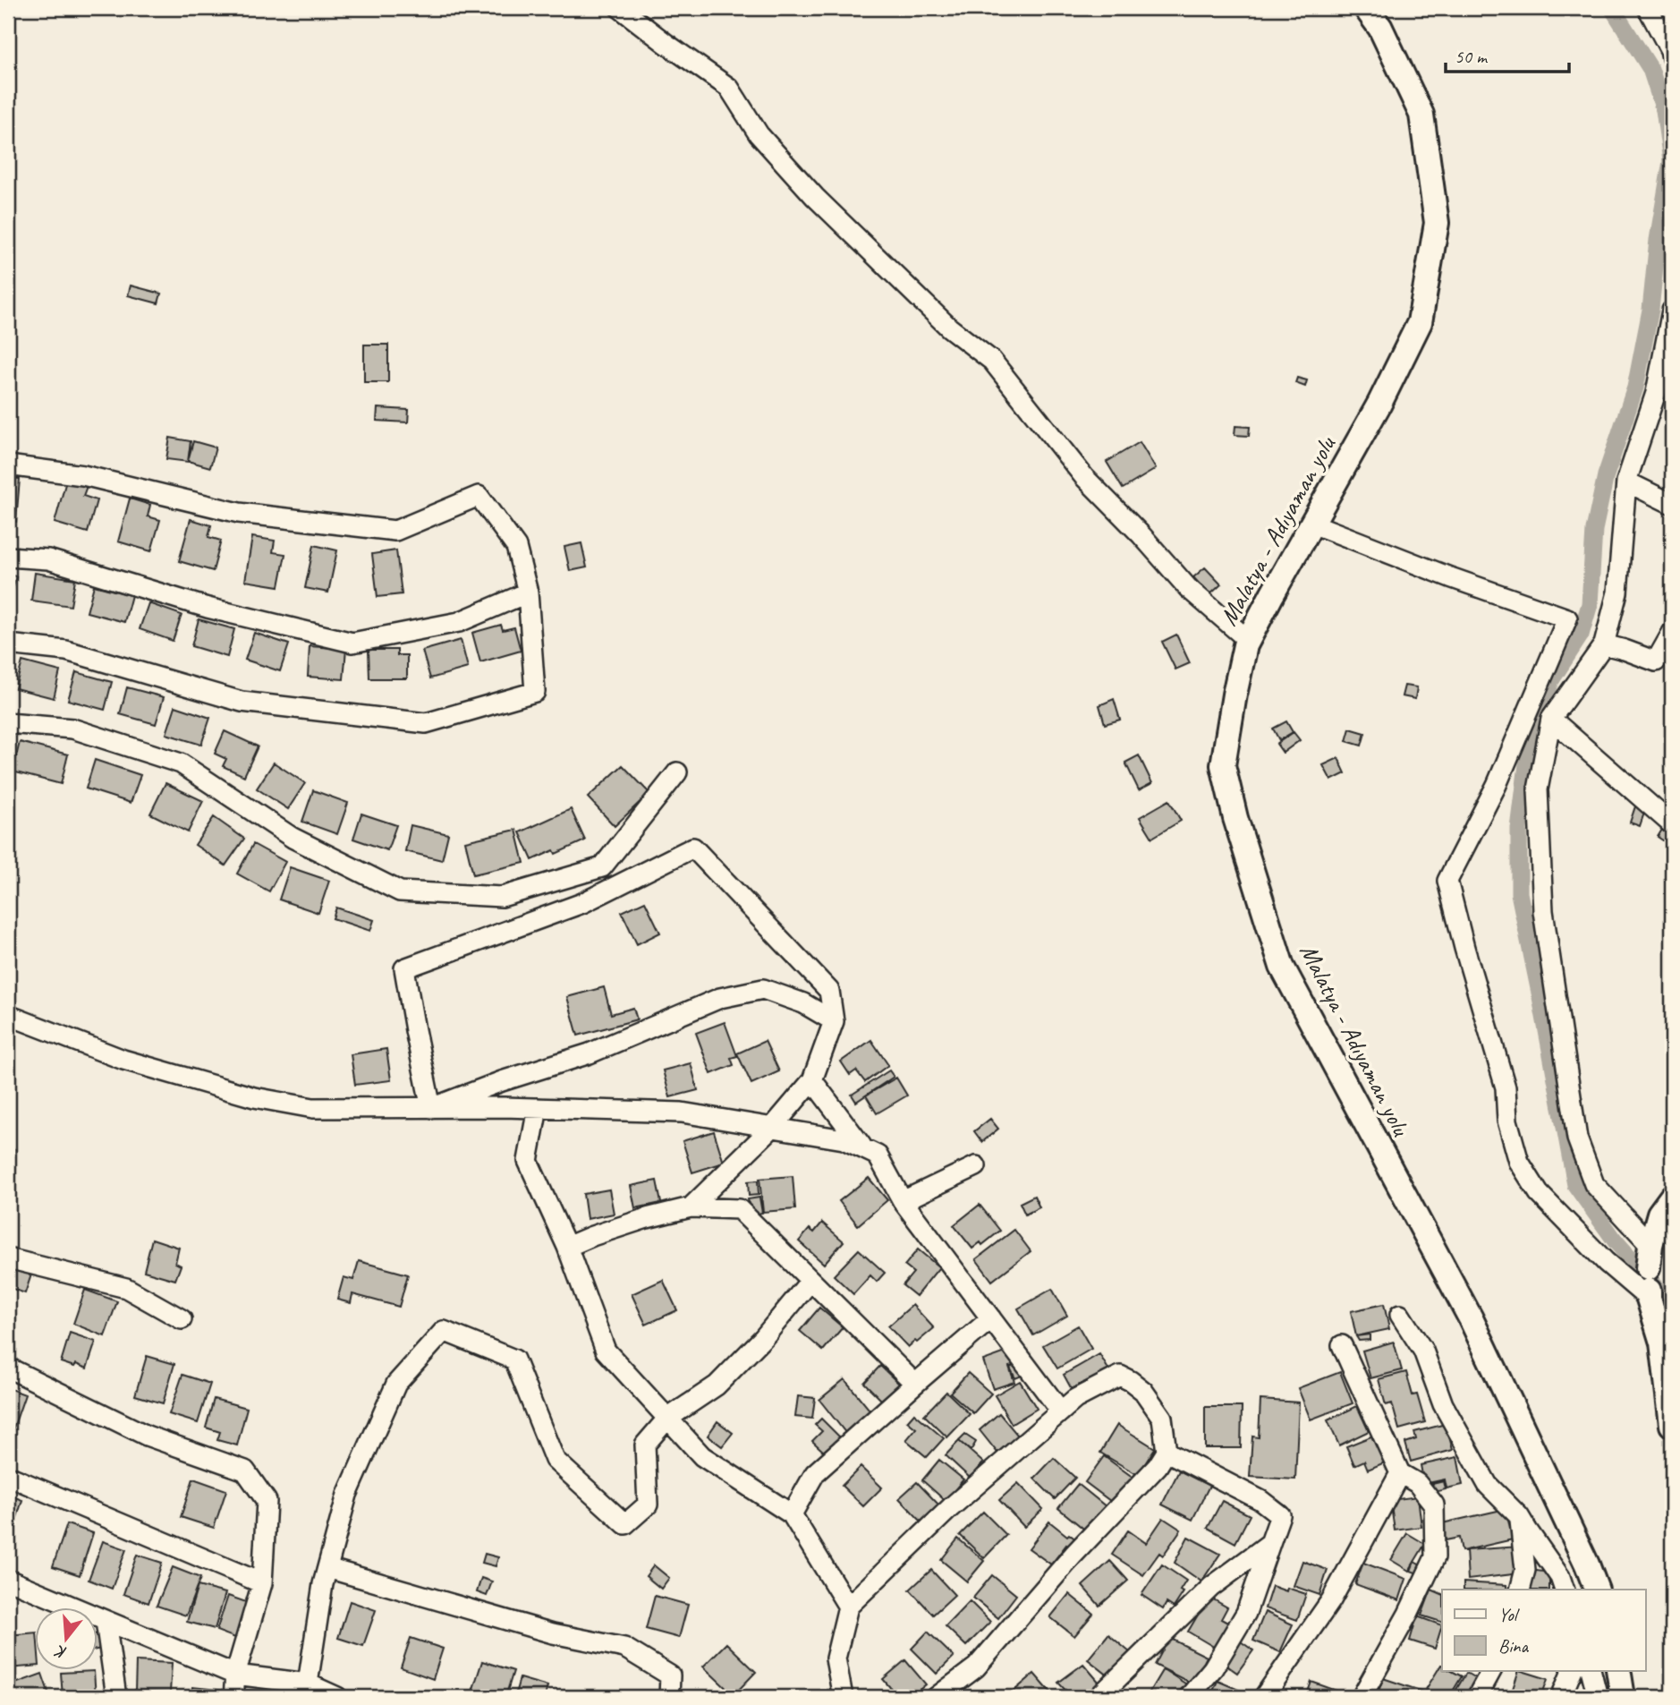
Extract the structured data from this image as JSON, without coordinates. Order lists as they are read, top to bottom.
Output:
{
  "streets": {
    "main road": ["Malatya - Adıyaman yolu"]
  },
  "legend": ["Yol", "Bina"],
  "scale_bar": "50 m",
  "north": "bottom"
}
